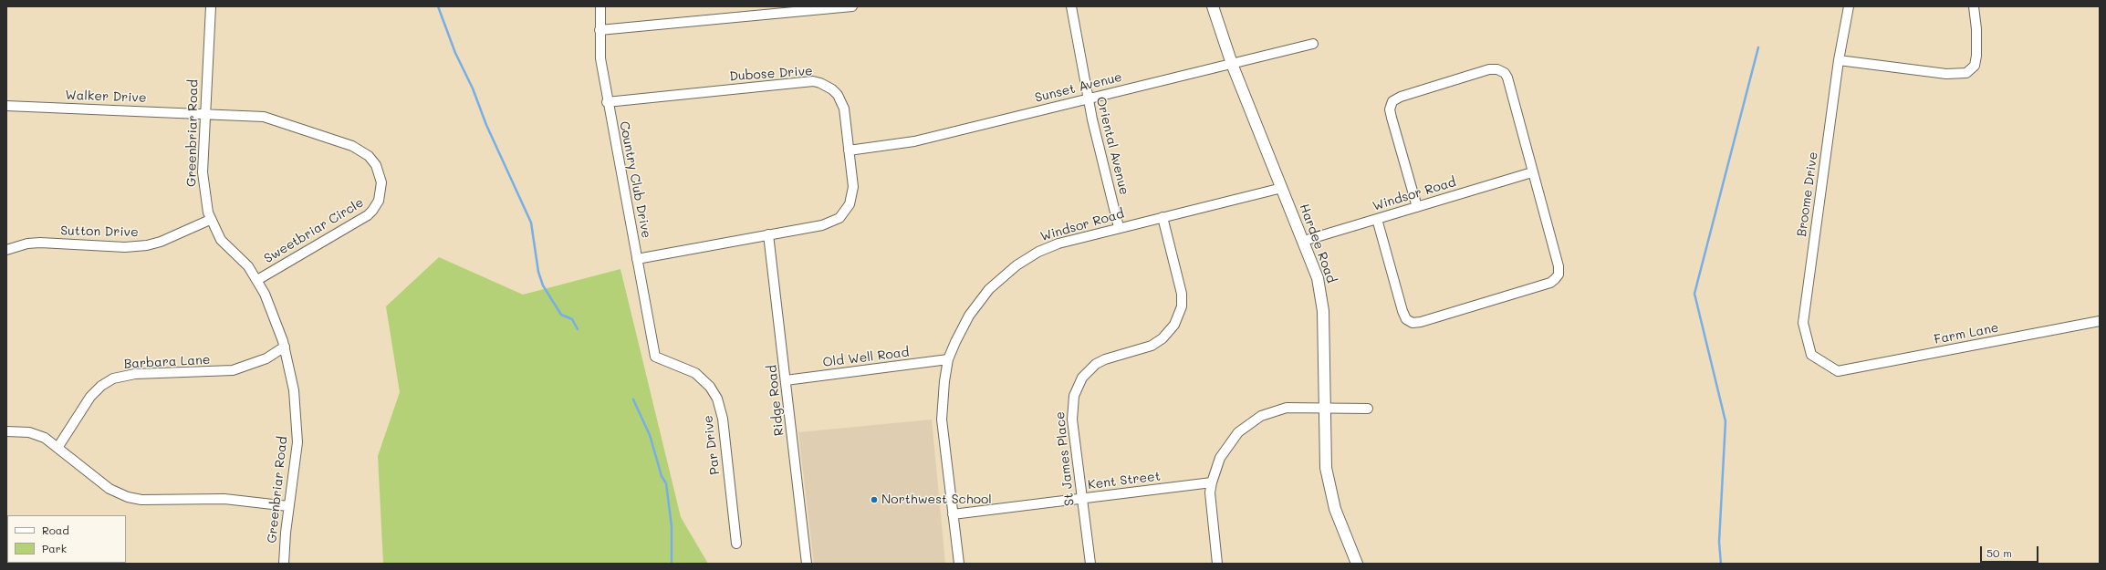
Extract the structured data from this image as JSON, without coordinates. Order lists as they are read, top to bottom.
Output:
{
  "streets": {
    "street": [
      "Dubose Drive",
      "Sunset Avenue",
      "Walker Drive",
      "Greenbriar Road",
      "Oriental Avenue",
      "Country Club Drive",
      "Windsor Road",
      "Broome Drive",
      "Sweetbriar Circle",
      "Sutton Drive",
      "Hardee Road",
      "Farm Lane",
      "Old Well Road",
      "Barbara Lane",
      "Ridge Road",
      "Par Drive",
      "St James Place",
      "Kent Street"
    ]
  },
  "crossings": [
    ["Dubose Drive", "Sunset Avenue"],
    ["Dubose Drive", "Country Club Drive"],
    ["Dubose Drive", "Ridge Road"],
    ["Sunset Avenue", "Oriental Avenue"],
    ["Sunset Avenue", "Hardee Road"],
    ["Walker Drive", "Greenbriar Road"],
    ["Walker Drive", "Sweetbriar Circle"],
    ["Greenbriar Road", "Sweetbriar Circle"],
    ["Greenbriar Road", "Sutton Drive"],
    ["Greenbriar Road", "Barbara Lane"],
    ["Oriental Avenue", "Windsor Road"],
    ["Country Club Drive", "Par Drive"],
    ["Windsor Road", "Hardee Road"],
    ["Windsor Road", "Old Well Road"],
    ["Windsor Road", "St James Place"],
    ["Windsor Road", "Kent Street"],
    ["Broome Drive", "Farm Lane"],
    ["Old Well Road", "Ridge Road"],
    ["St James Place", "Kent Street"]
  ],
  "places": ["Northwest School"],
  "legend": ["Road", "Park"],
  "scale_bar": "50 m"
}
